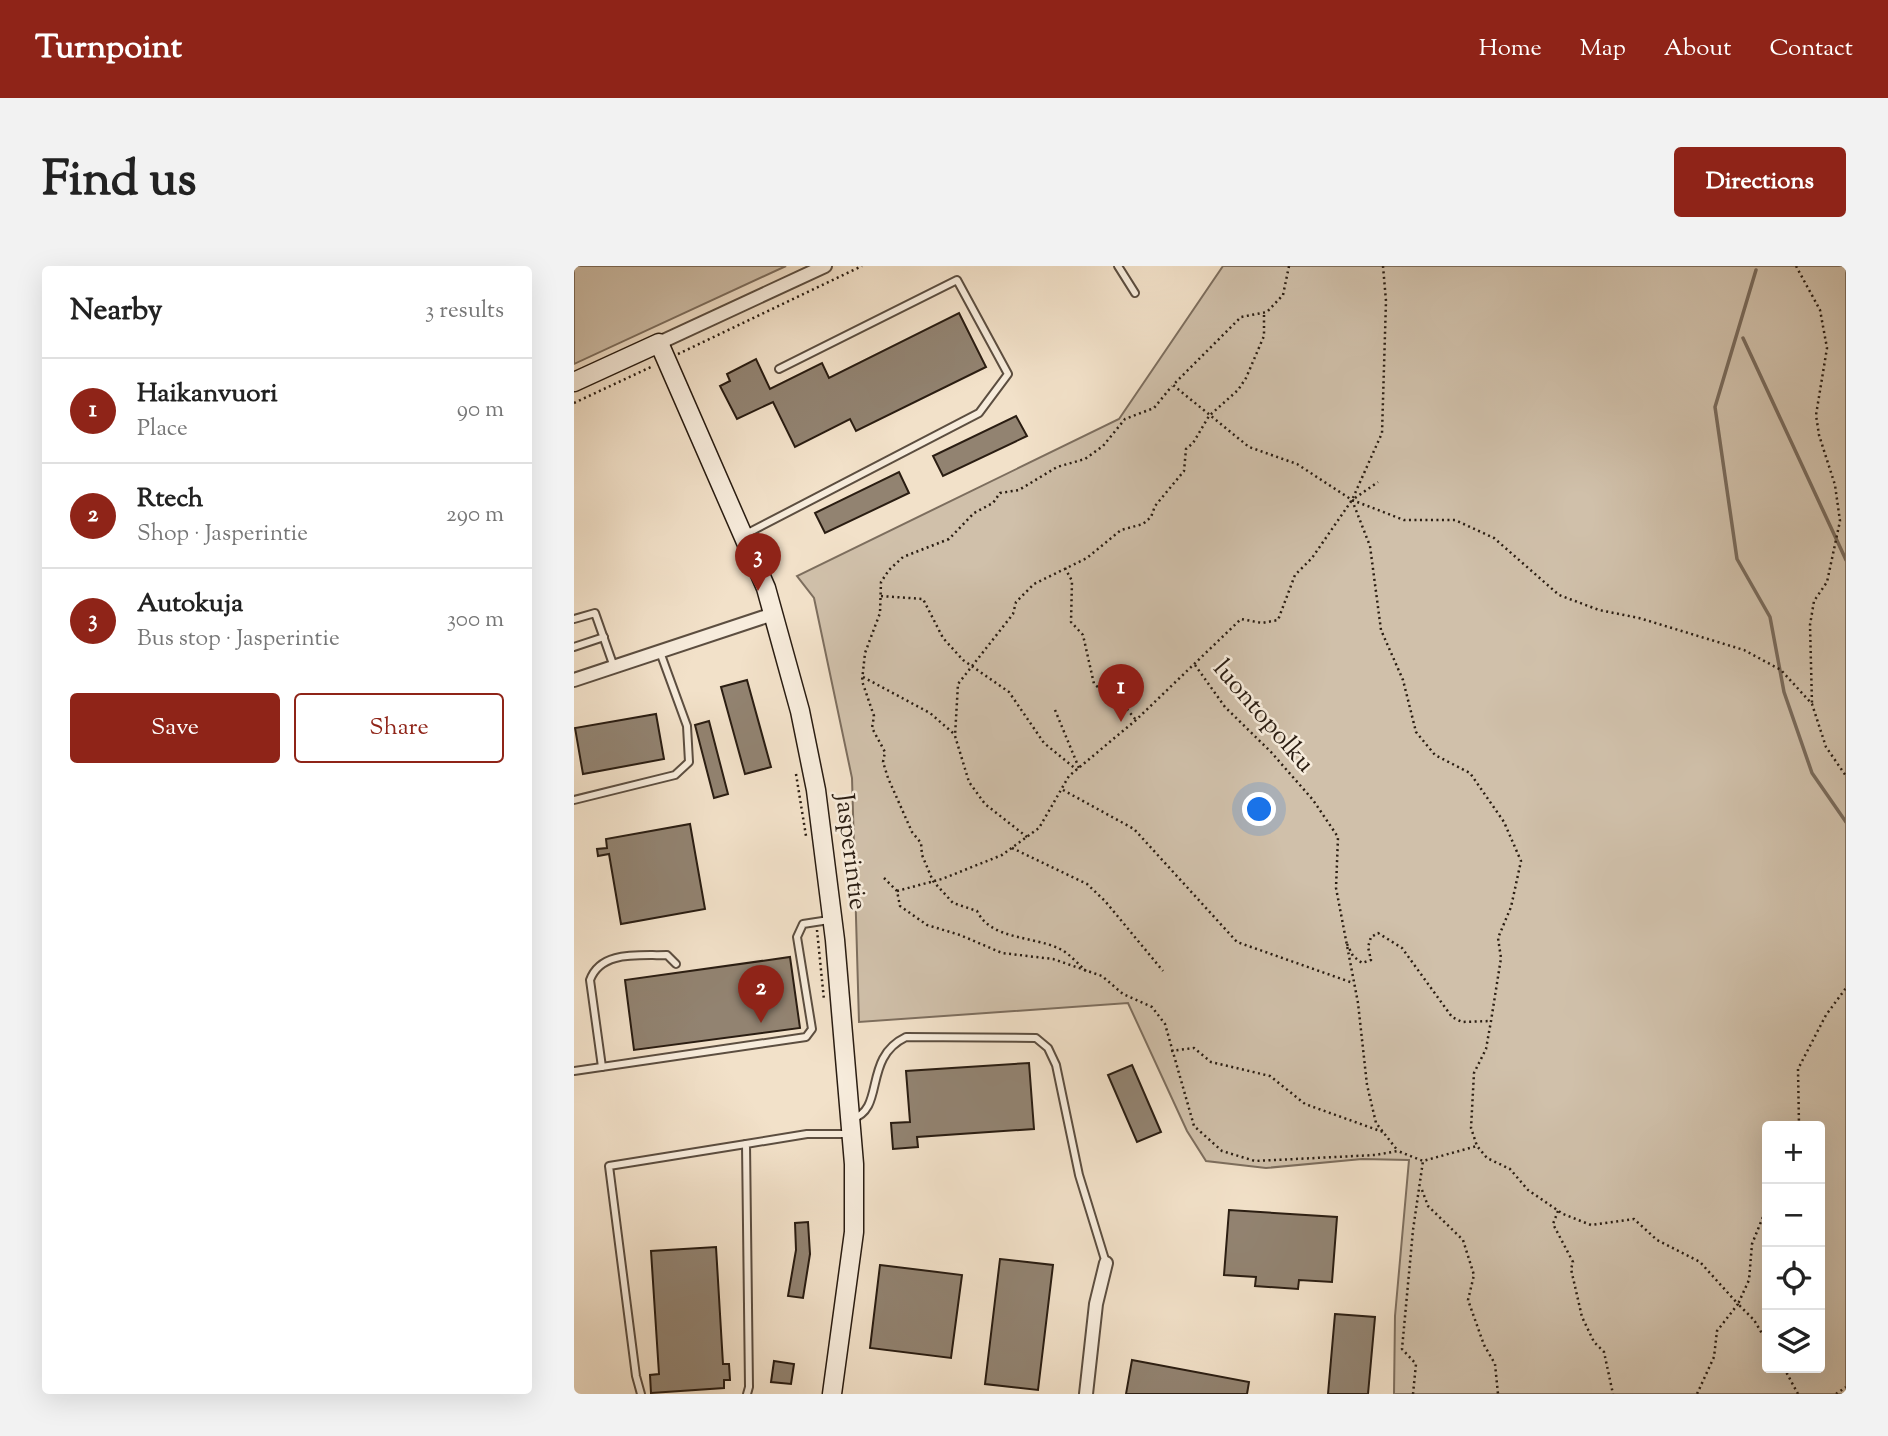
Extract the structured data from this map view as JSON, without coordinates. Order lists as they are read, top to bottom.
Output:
{
  "streets": {
    "main road": ["Jasperintie"],
    "path": ["luontopolku"]
  },
  "page": {
    "header": "Turnpoint",
    "nav": [
      "Home",
      "Map",
      "About",
      "Contact"
    ],
    "title": "Find us",
    "buttons": [
      "Directions",
      ["Save", "Share"]
    ],
    "heading": ["Nearby", "3 results"],
    "list": [
      {
        "mark": "1",
        "name": "Haikanvuori",
        "note": "Place",
        "value": "90 m"
      },
      {
        "mark": "2",
        "name": "Rtech",
        "note": "Shop · Jasperintie",
        "value": "290 m"
      },
      {
        "mark": "3",
        "name": "Autokuja",
        "note": "Bus stop · Jasperintie",
        "value": "300 m"
      }
    ],
    "pins": ["3", "1", "2"],
    "map_buttons": ["+", "−"]
  }
}
